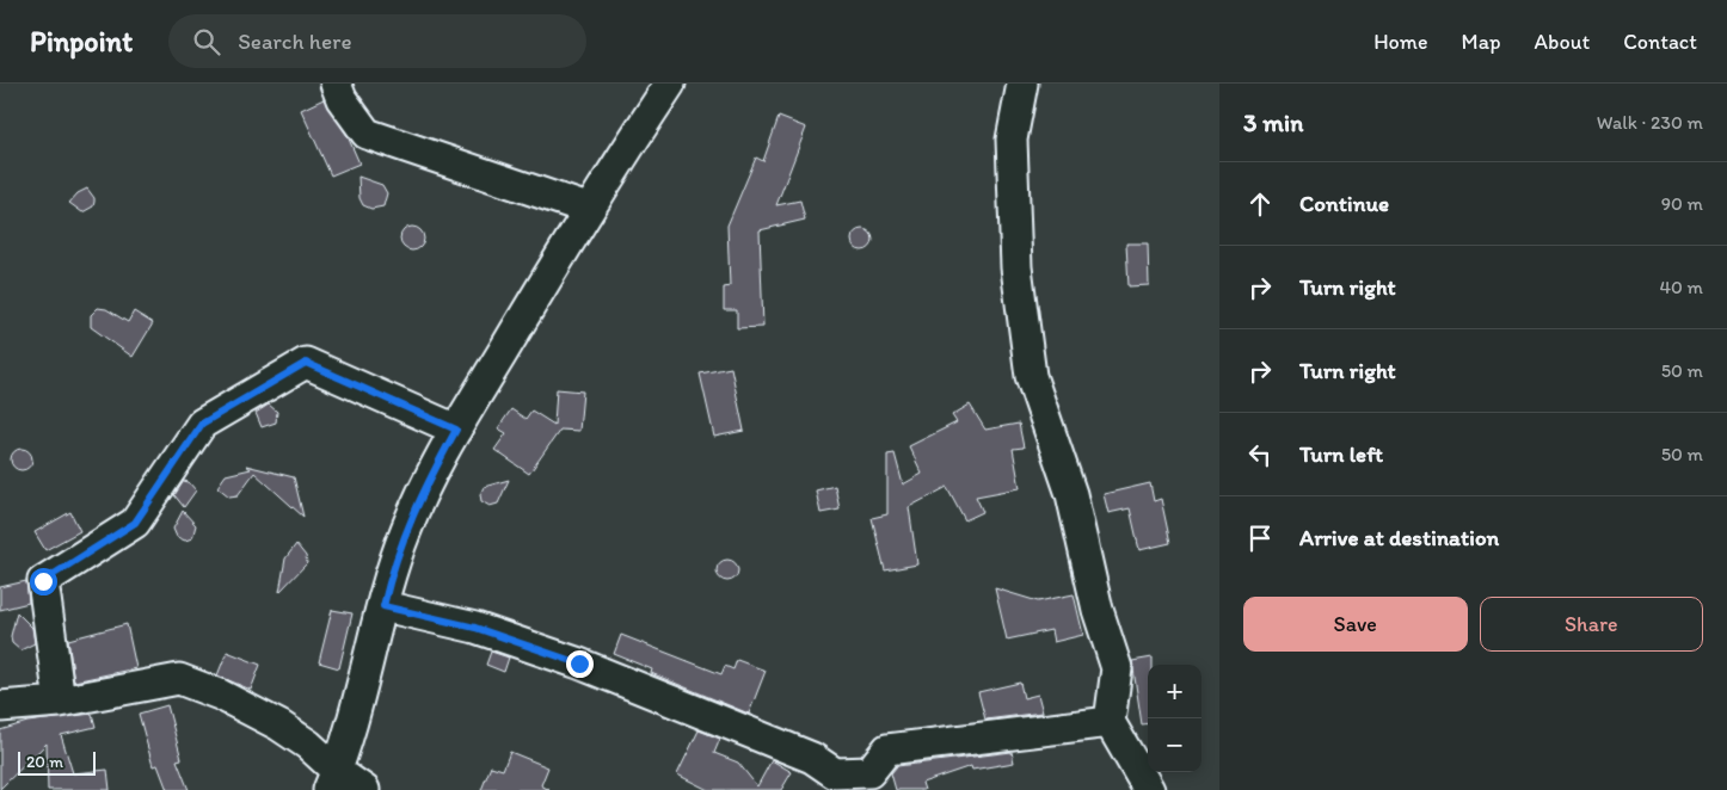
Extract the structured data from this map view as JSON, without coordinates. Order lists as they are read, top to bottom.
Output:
{
  "scale_bar": "20 m",
  "page": {
    "header": "Pinpoint",
    "search": "Search here",
    "nav": [
      "Home",
      "Map",
      "About",
      "Contact"
    ],
    "heading": ["3 min", "Walk · 230 m"],
    "list": [
      ["Continue", "90 m"],
      ["Turn right", "40 m"],
      ["Turn right", "50 m"],
      ["Turn left", "50 m"],
      "Arrive at destination"
    ],
    "buttons": ["Save", "Share"],
    "map_buttons": ["+", "−"],
    "scale": "20 m"
  }
}
